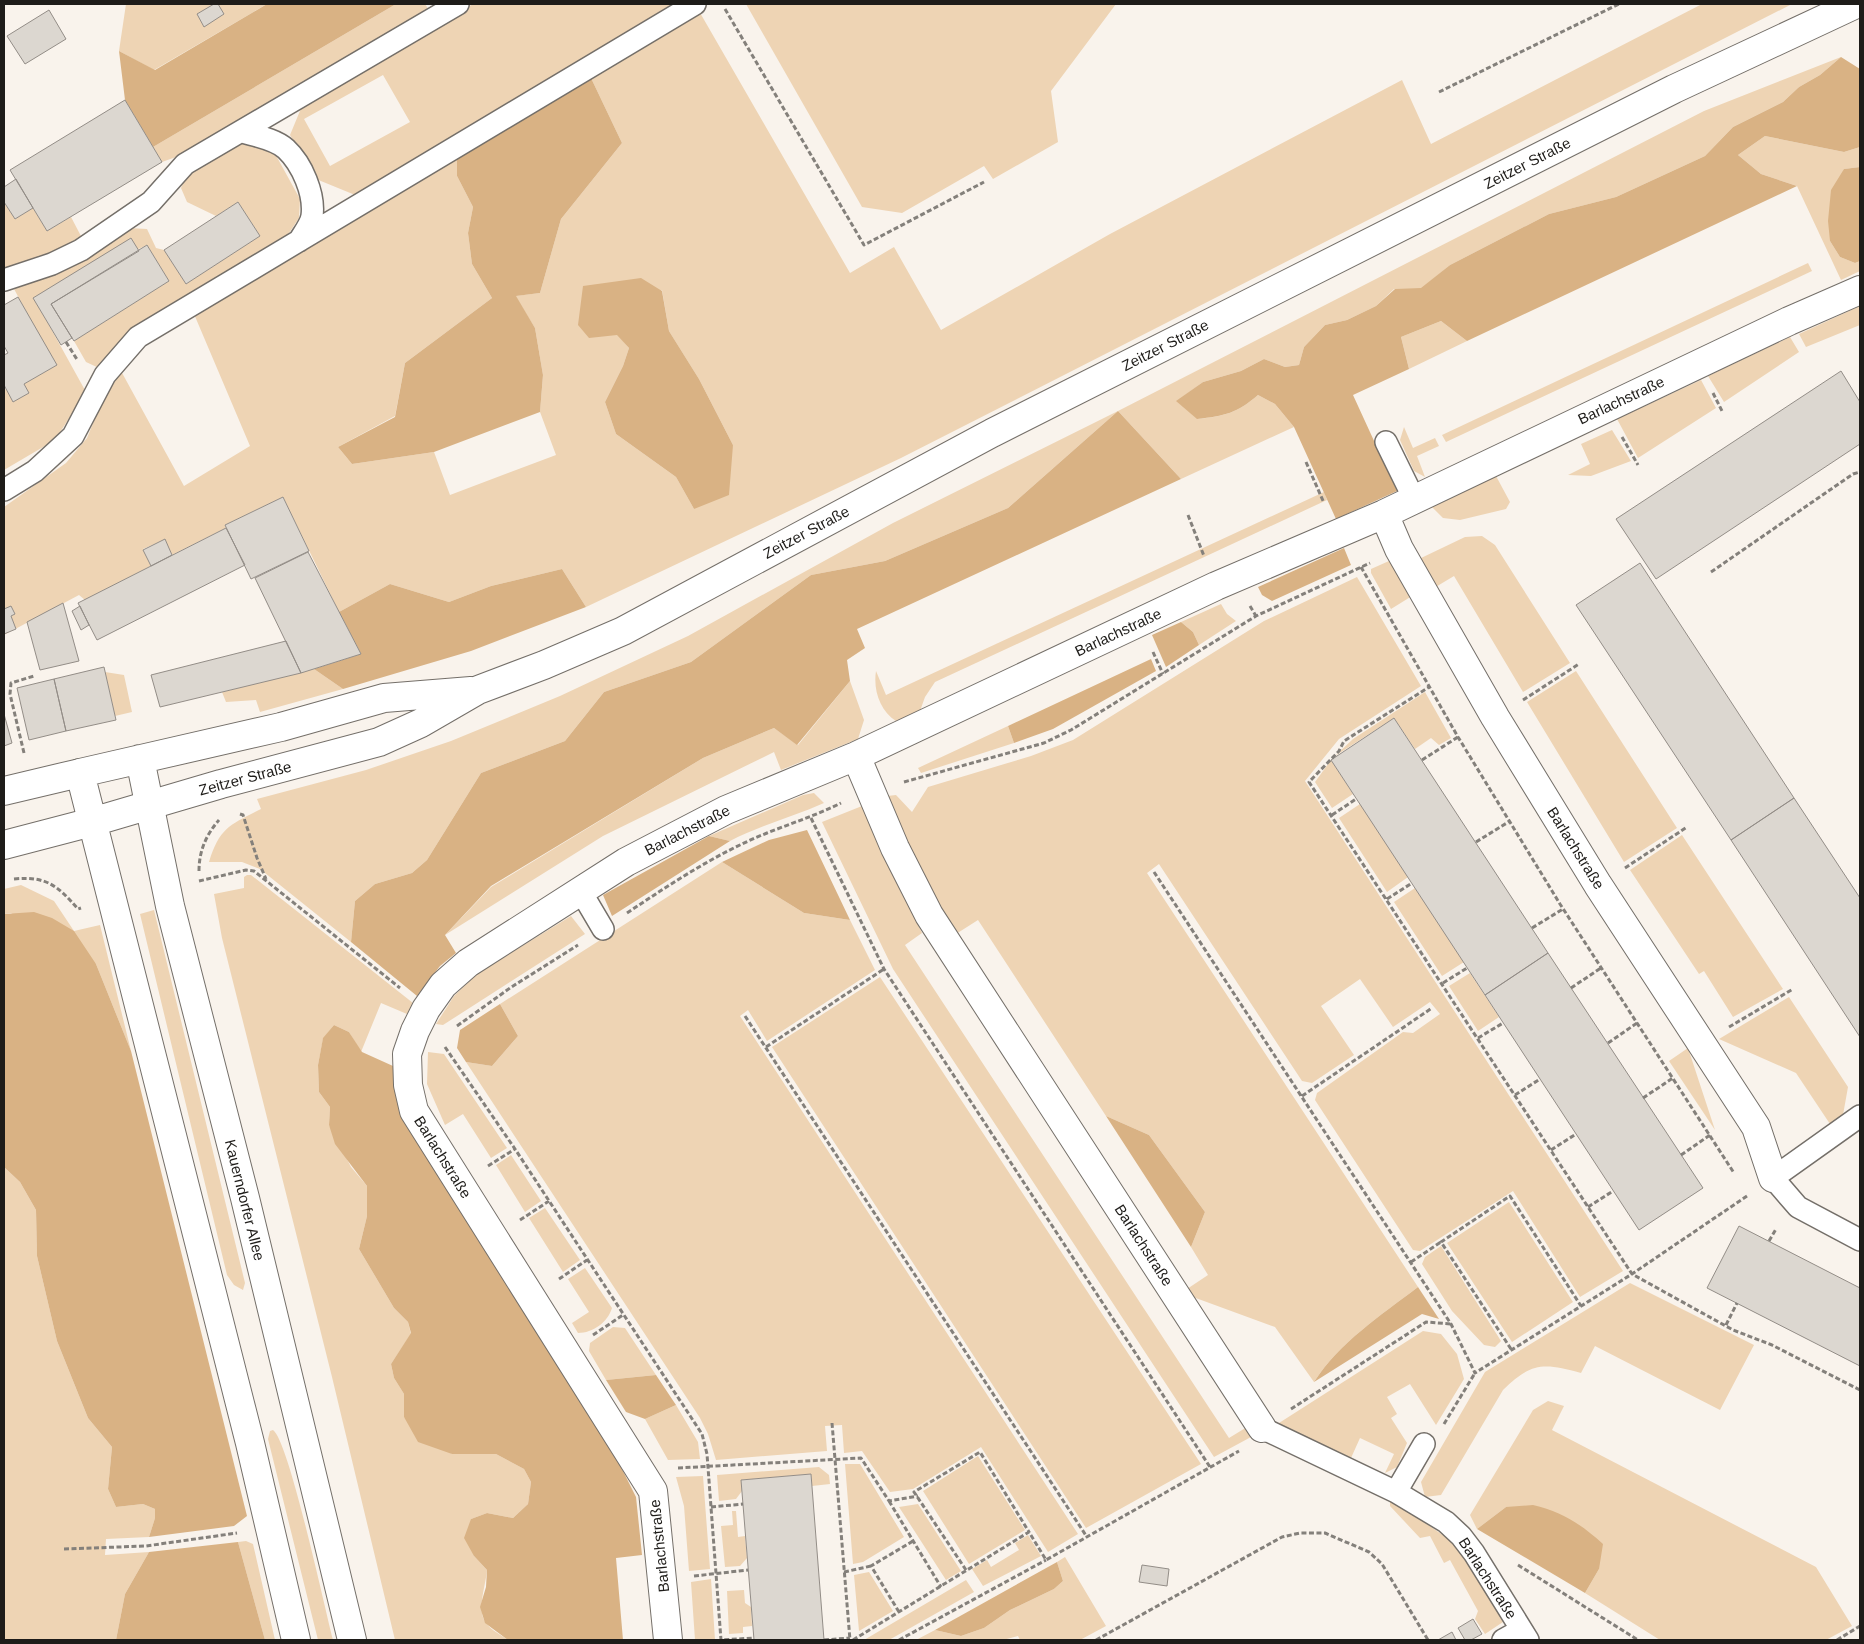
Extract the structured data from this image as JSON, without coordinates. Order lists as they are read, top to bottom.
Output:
{
  "streets": {
    "main road": ["Zeitzer Straße", "Barlachstraße", "Kauerndorfer Allee"]
  },
  "crossings": [
    ["Zeitzer Straße", "Kauerndorfer Allee"]
  ]
}
